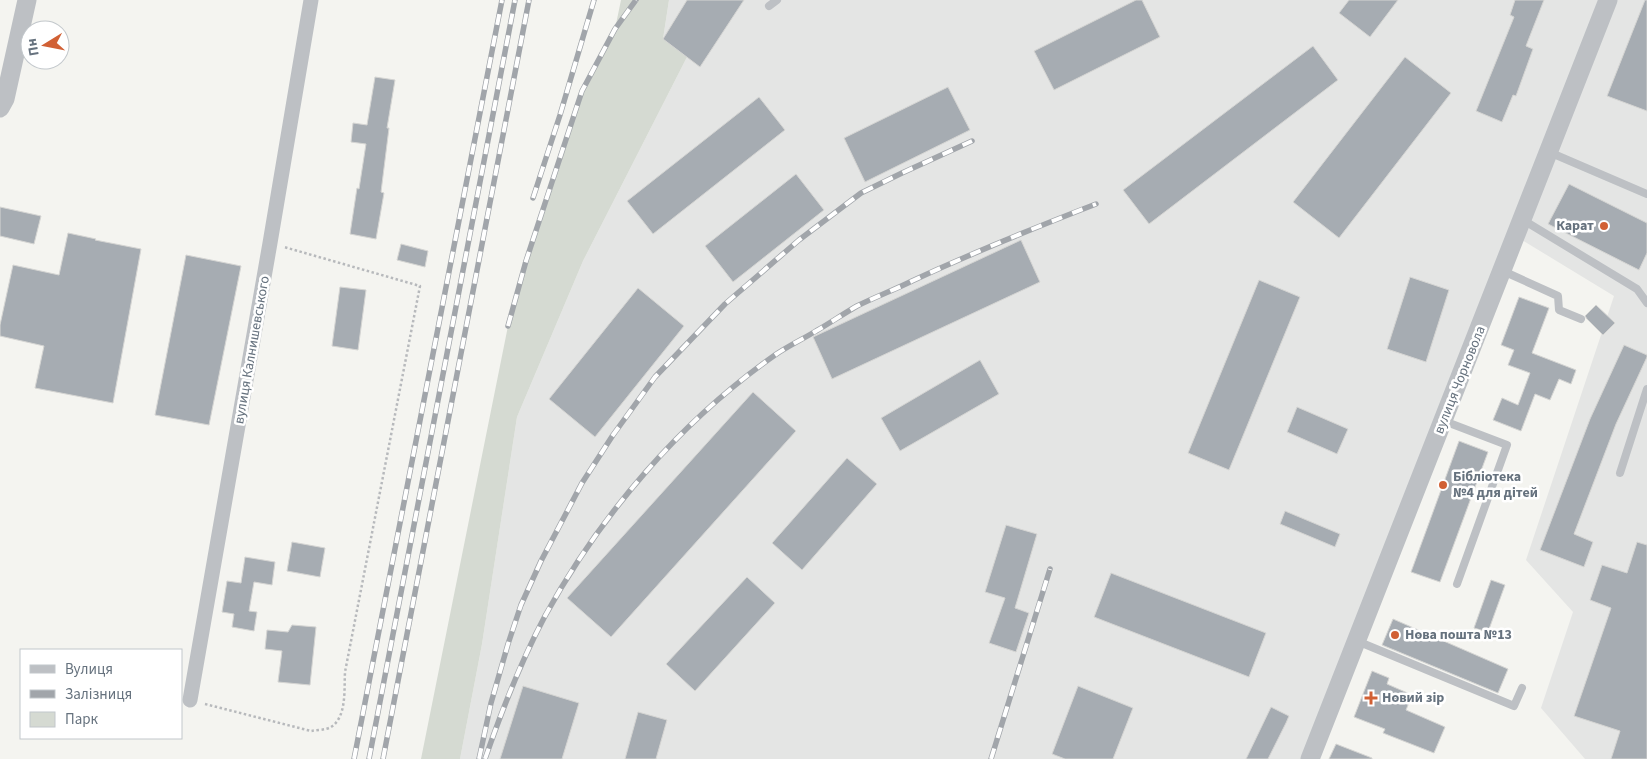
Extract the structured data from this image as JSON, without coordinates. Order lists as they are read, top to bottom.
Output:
{
  "streets": {
    "street": ["вулиця Калнишевського", "вулиця Чорновола"]
  },
  "places": {
    "other": ["Карат", "Бібліотека №4 для дітей", "Нова пошта №13"],
    "health": ["Новий зір"]
  },
  "legend": ["Вулиця", "Залізниця", "Парк"],
  "north": "left"
}
